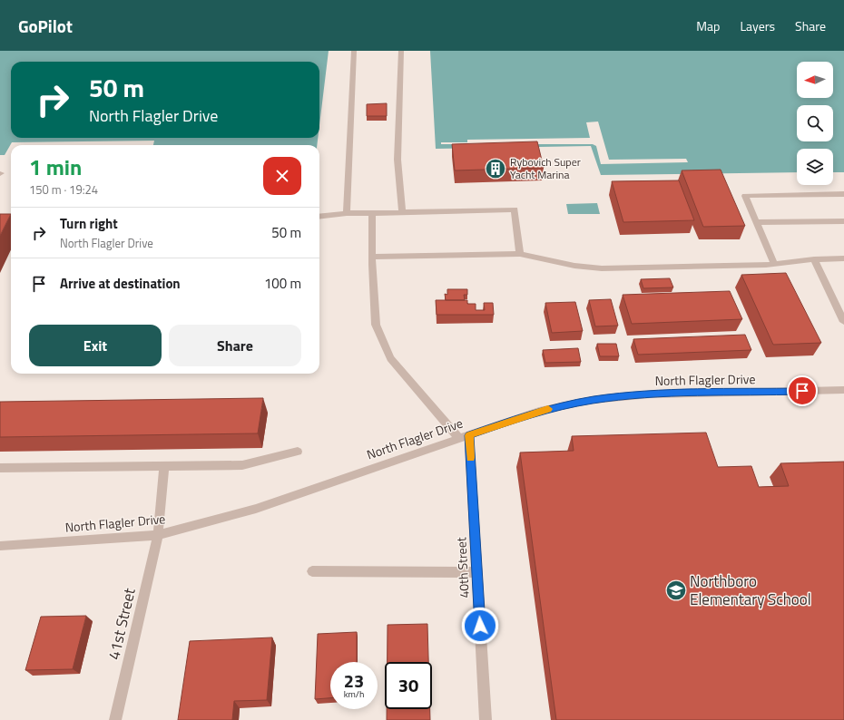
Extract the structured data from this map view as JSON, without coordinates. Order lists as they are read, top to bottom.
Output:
{
  "streets": {
    "street": ["North Flagler Drive", "40th Street", "41st Street"]
  },
  "crossings": [
    ["North Flagler Drive", "40th Street"],
    ["North Flagler Drive", "41st Street"]
  ],
  "places": {
    "building": ["Rybovich Super Yacht Marina"],
    "school or university": ["Northboro Elementary School"]
  },
  "north": "left",
  "page": {
    "header": "GoPilot",
    "nav": ["Map", "Layers", "Share"],
    "turn": ["50 m", "North Flagler Drive"],
    "heading": ["1 min", "150 m · 19:24"],
    "list": [
      {
        "name": "Turn right",
        "note": "North Flagler Drive",
        "value": "50 m"
      },
      {
        "name": "Arrive at destination",
        "value": "100 m"
      }
    ],
    "buttons": ["Exit", "Share"],
    "speed": "23 km/h",
    "limit": "30"
  }
}
